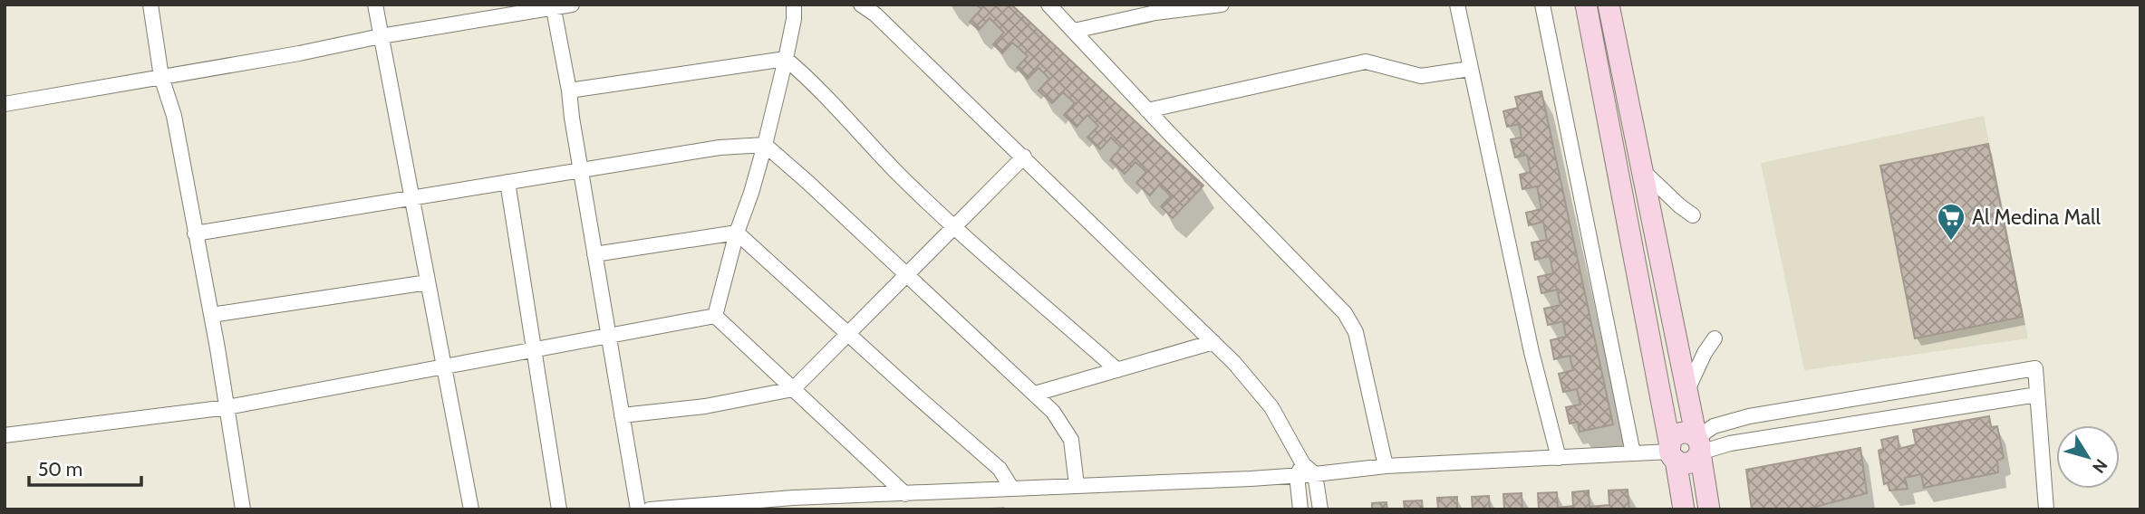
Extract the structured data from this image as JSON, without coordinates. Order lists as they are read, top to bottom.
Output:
{
  "places": {
    "supermarket": ["Al Medina Mall"]
  },
  "scale_bar": "50 m",
  "north": "bottom right"
}
